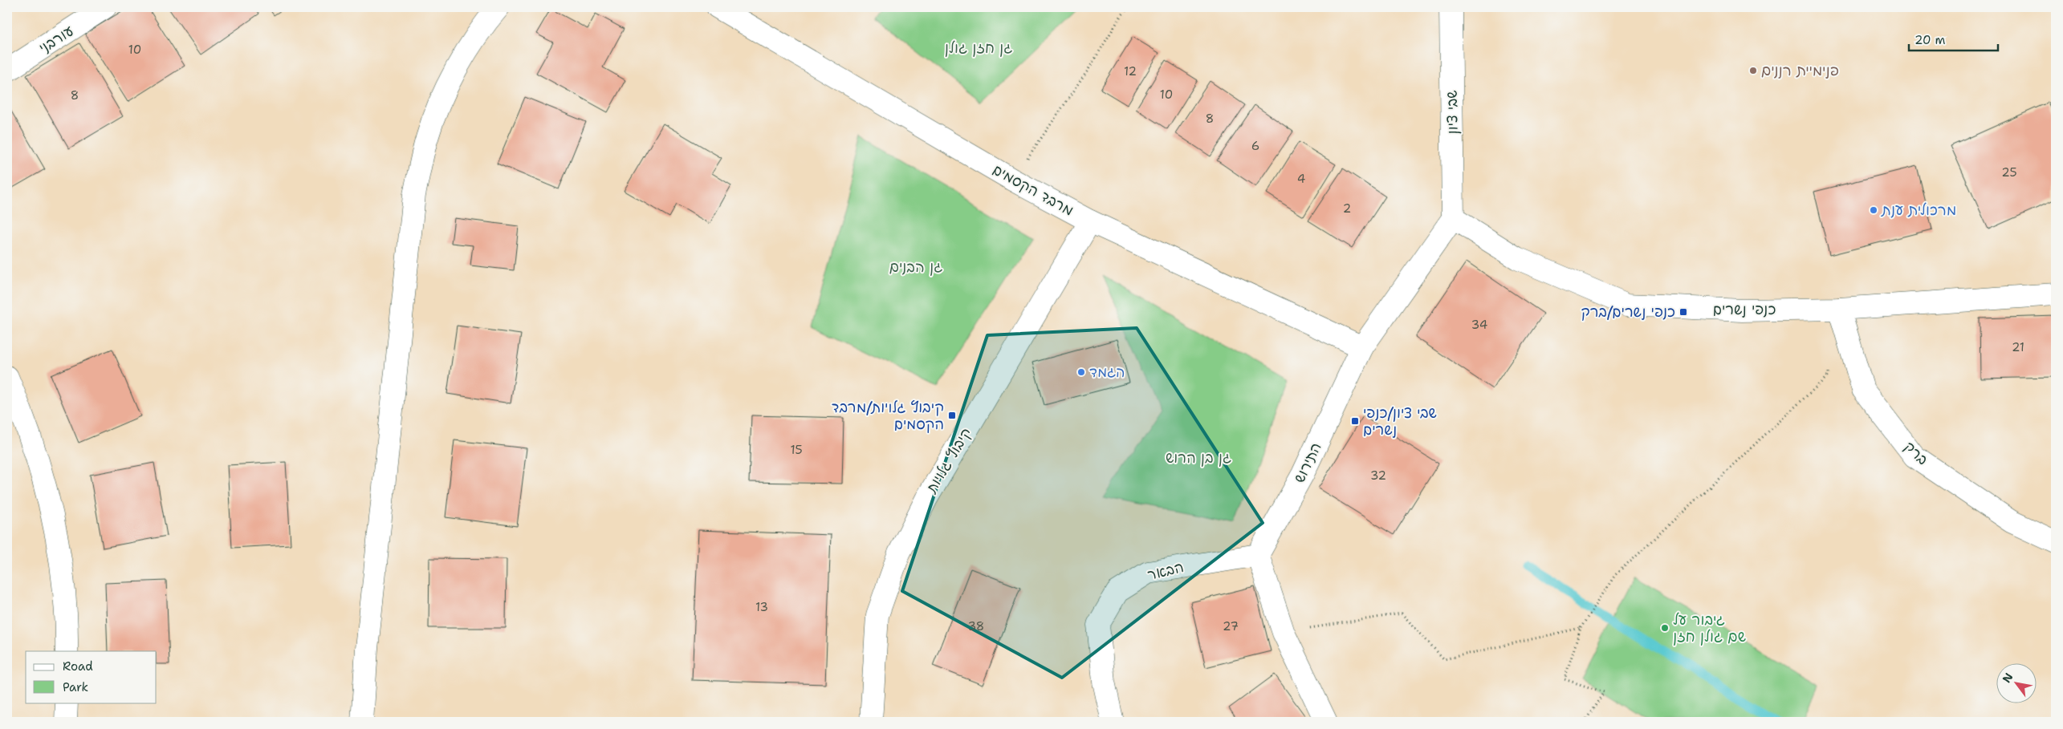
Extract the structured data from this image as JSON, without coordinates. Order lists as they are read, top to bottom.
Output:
{
  "streets": {
    "street": [
      "עורבני",
      "שבי ציון",
      "מרבד הקסמים",
      "כנפי נשרים",
      "ברק",
      "קיבוץ גלויות",
      "התירוש",
      "הבאר"
    ]
  },
  "crossings": [
    ["שבי ציון", "כנפי נשרים"],
    ["שבי ציון", "התירוש"],
    ["מרבד הקסמים", "קיבוץ גלויות"],
    ["מרבד הקסמים", "התירוש"],
    ["כנפי נשרים", "ברק"],
    ["כנפי נשרים", "התירוש"],
    ["התירוש", "הבאר"]
  ],
  "parks": ["גן חזן גולן", "גן הבנים", "גן בן הרוש"],
  "places": {
    "other": [
      "פנימיית רננים",
      "מרכולית ענת",
      "הגמד",
      "גיבור על שם גולן חזן"
    ],
    "transit": ["כנפי נשרים/ברק", "קיבוץ גלויות/מרבד הקסמים", "שבי ציון/כנפי נשרים"]
  },
  "house_numbers": [
    "10",
    "12",
    "10",
    "8",
    "8",
    "6",
    "25",
    "4",
    "2",
    "34",
    "21",
    "15",
    "32",
    "13",
    "38",
    "27"
  ],
  "legend": ["Road", "Park"],
  "scale_bar": "20 m",
  "north": "top left"
}
